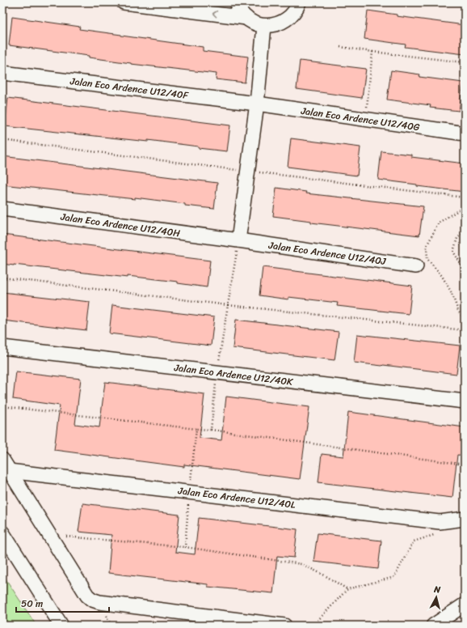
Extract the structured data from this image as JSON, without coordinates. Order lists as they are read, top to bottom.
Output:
{
  "streets": {
    "street": [
      "Jalan Eco Ardence U12/40F",
      "Jalan Eco Ardence U12/40G",
      "Jalan Eco Ardence U12/40H",
      "Jalan Eco Ardence U12/40J",
      "Jalan Eco Ardence U12/40K",
      "Jalan Eco Ardence U12/40L"
    ]
  },
  "crossings": [
    ["Jalan Eco Ardence U12/40F", "Jalan Eco Ardence U12/40G"],
    ["Jalan Eco Ardence U12/40H", "Jalan Eco Ardence U12/40J"]
  ],
  "scale_bar": "50 m",
  "north": "top"
}
